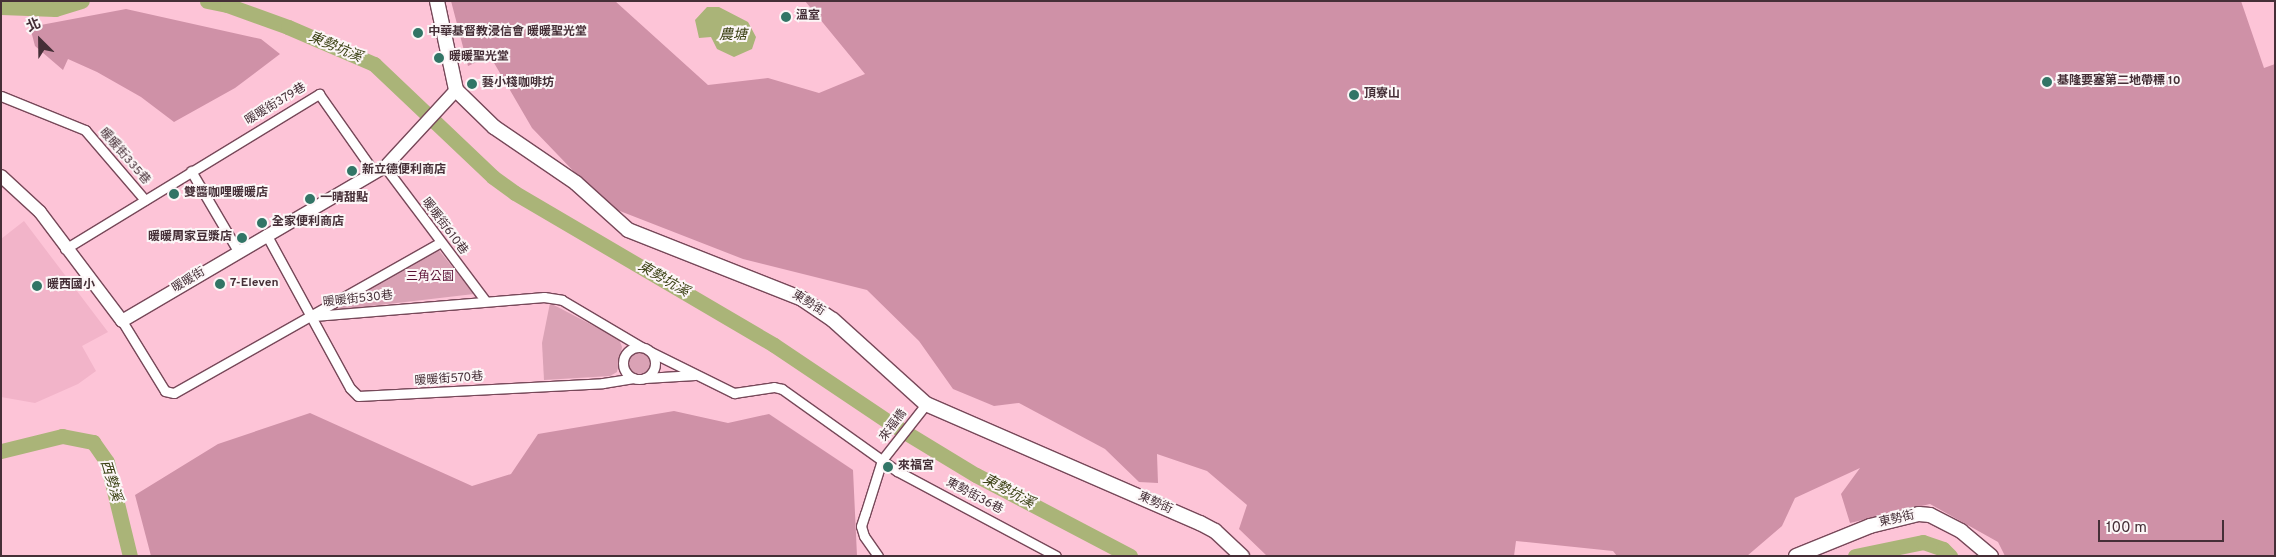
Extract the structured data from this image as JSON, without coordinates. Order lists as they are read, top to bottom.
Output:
{
  "streets": {
    "main road": ["東勢街"],
    "street": [
      "暖暖街379巷",
      "暖暖街335巷",
      "暖暖街610巷",
      "暖暖街",
      "暖暖街530巷",
      "暖暖街570巷",
      "來福橋",
      "東勢街36巷"
    ]
  },
  "crossings": [
    ["暖暖街379巷", "暖暖街335巷"],
    ["暖暖街379巷", "暖暖街610巷"],
    ["暖暖街379巷", "暖暖街"],
    ["暖暖街610巷", "暖暖街"],
    ["暖暖街610巷", "暖暖街530巷"],
    ["暖暖街", "暖暖街530巷"],
    ["暖暖街", "東勢街"],
    ["暖暖街", "暖暖街570巷"],
    ["暖暖街530巷", "暖暖街570巷"],
    ["東勢街", "來福橋"],
    ["來福橋", "東勢街36巷"]
  ],
  "water": ["農塘", "東勢坑溪", "西勢溪"],
  "parks": ["三角公園"],
  "places": [
    "溫室",
    "中華基督教浸信會 暖暖聖光堂",
    "暖暖聖光堂",
    "基隆要塞第二地帶標 10",
    "藝小棧咖啡坊",
    "頂寮山",
    "新立德便利商店",
    "雙醬咖哩暖暖店",
    "一晴甜點",
    "全家便利商店",
    "暖暖周家豆漿店",
    "7-Eleven",
    "暖西國小",
    "來福宮"
  ],
  "scale_bar": "100 m",
  "north": "top left"
}
